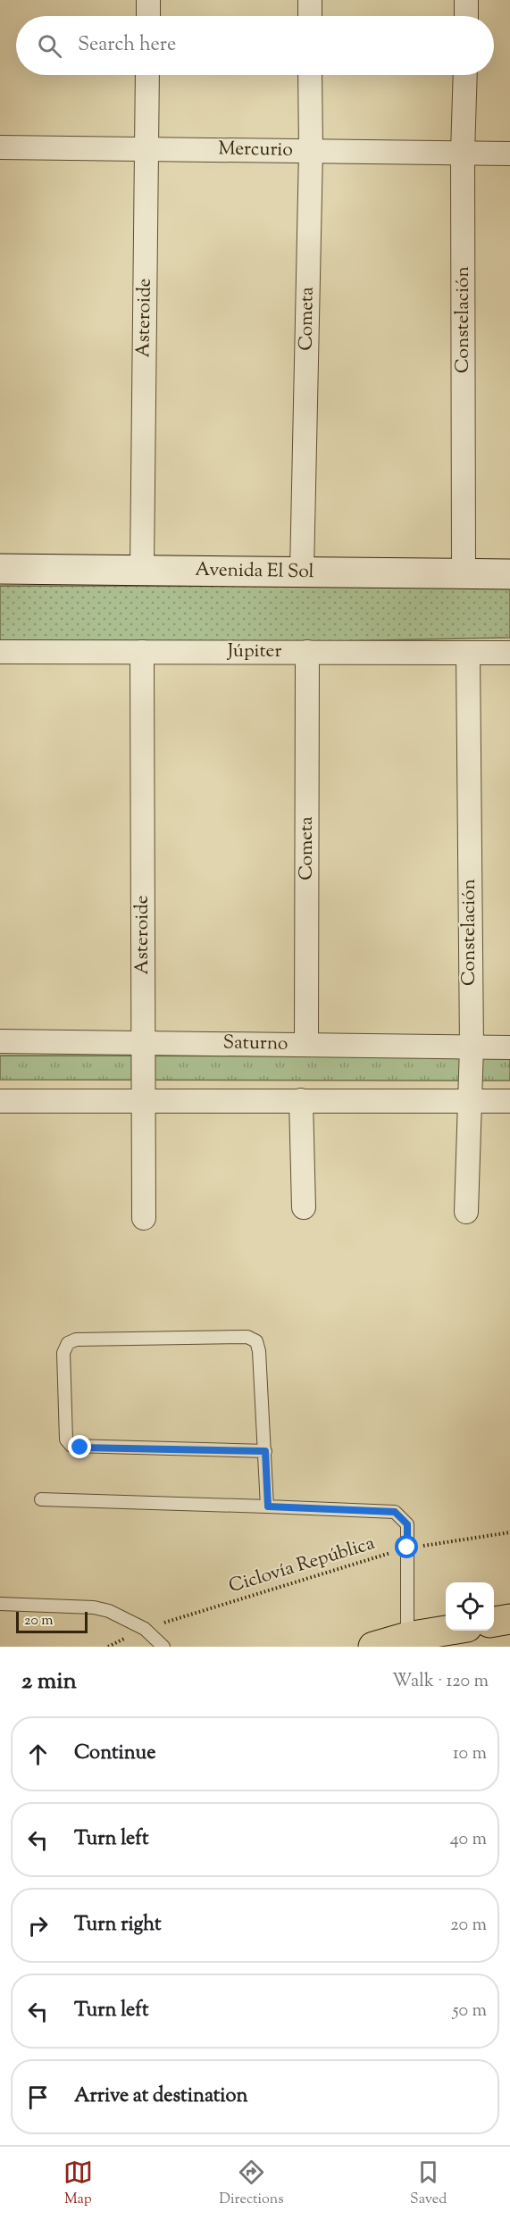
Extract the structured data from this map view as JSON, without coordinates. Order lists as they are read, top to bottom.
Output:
{
  "streets": {
    "street": [
      "Mercurio",
      "Asteroide",
      "Cometa",
      "Constelación",
      "Avenida El Sol",
      "Júpiter",
      "Saturno"
    ],
    "path": ["Ciclovía República"]
  },
  "crossings": [
    ["Mercurio", "Asteroide"],
    ["Mercurio", "Cometa"],
    ["Mercurio", "Constelación"],
    ["Asteroide", "Avenida El Sol"],
    ["Asteroide", "Júpiter"],
    ["Asteroide", "Saturno"],
    ["Cometa", "Avenida El Sol"],
    ["Cometa", "Júpiter"],
    ["Cometa", "Saturno"],
    ["Constelación", "Avenida El Sol"],
    ["Constelación", "Júpiter"],
    ["Constelación", "Saturno"]
  ],
  "scale_bar": "20 m",
  "page": {
    "search": "Search here",
    "scale": "20 m",
    "heading": ["2 min", "Walk · 120 m"],
    "list": [
      ["Continue", "10 m"],
      ["Turn left", "40 m"],
      ["Turn right", "20 m"],
      ["Turn left", "50 m"],
      "Arrive at destination"
    ],
    "nav": ["Map", "Directions", "Saved"]
  }
}
